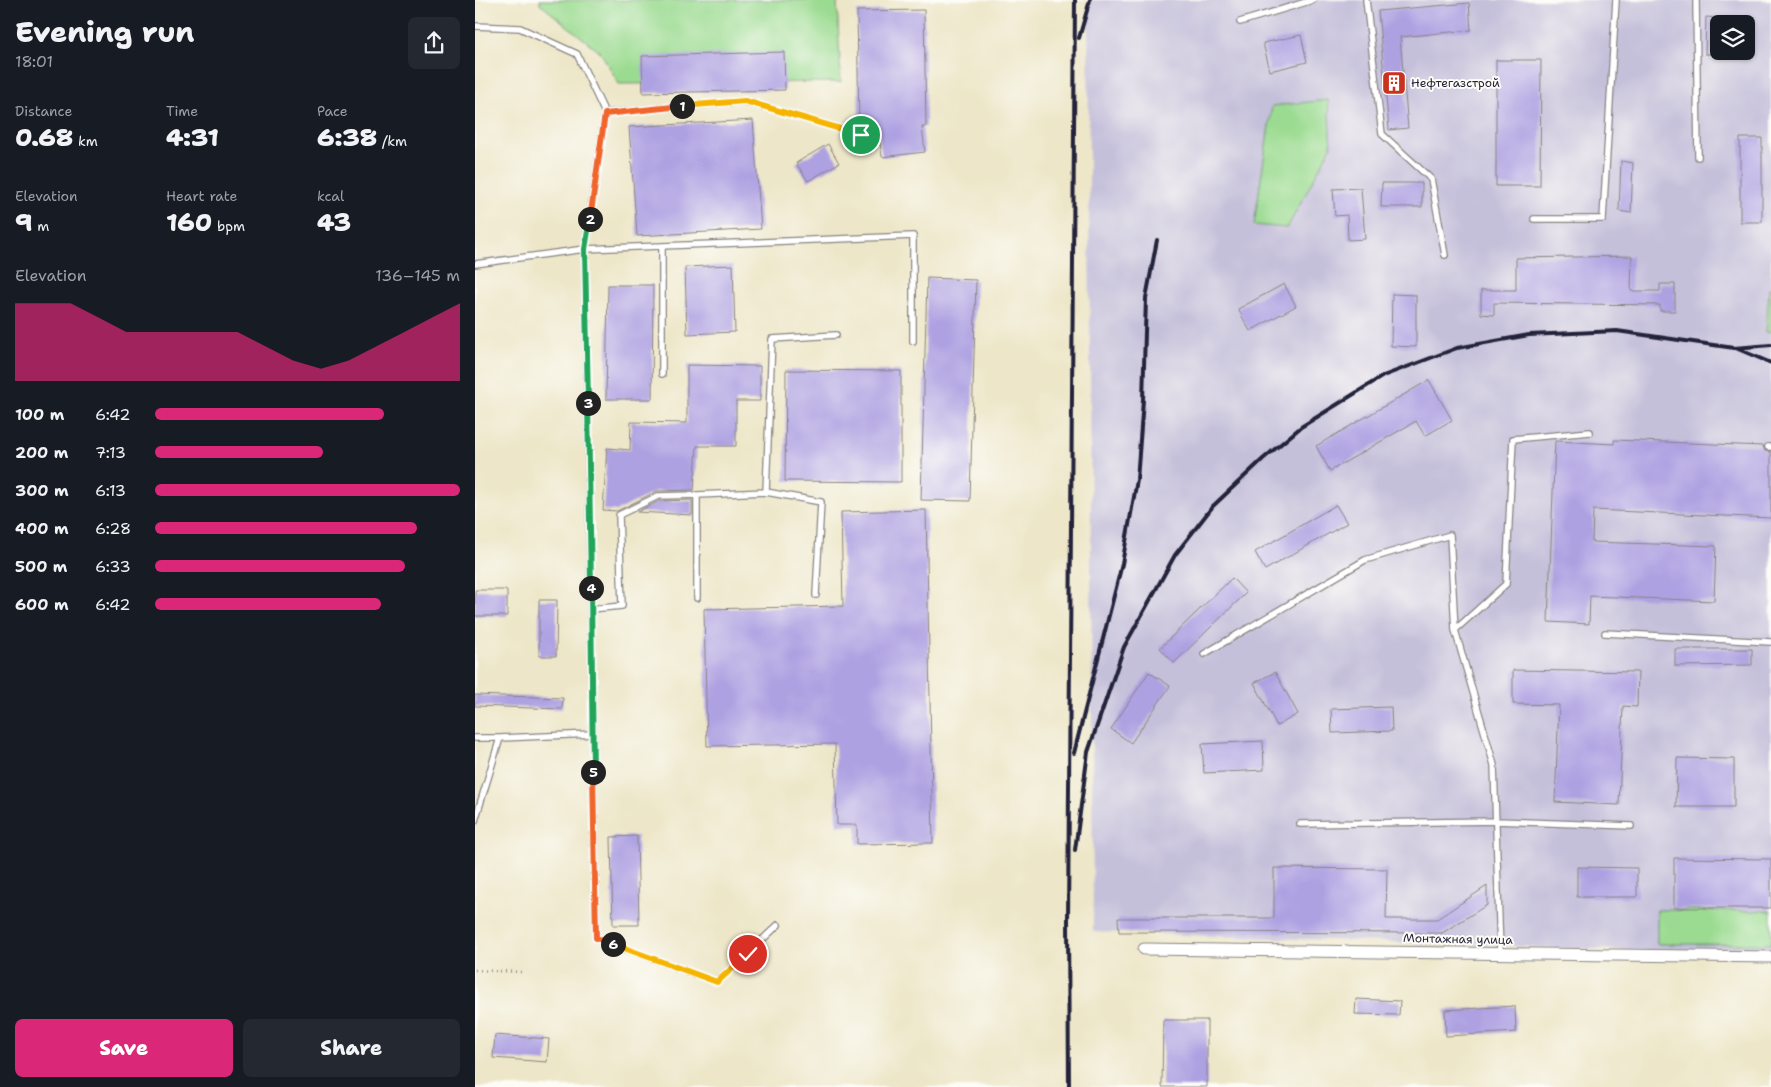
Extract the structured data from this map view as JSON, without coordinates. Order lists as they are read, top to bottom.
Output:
{
  "streets": {
    "street": ["Монтажная улица"]
  },
  "places": {
    "building": ["Нефтегазстрой"]
  },
  "page": {
    "heading": ["Evening run", "18:01"],
    "stats": [
      ["Distance", "0.68 km"],
      ["Time", "4:31"],
      ["Pace", "6:38 /km"],
      ["Elevation", "9 m"],
      ["Heart rate", "160 bpm"],
      ["kcal", "43"]
    ],
    "pins": [
      "1",
      "2",
      "3",
      "4",
      "5",
      "6"
    ],
    "chart": ["Elevation", "136–145 m"],
    "list": [
      {
        "name": "100 m",
        "note": "6:42"
      },
      {
        "name": "200 m",
        "note": "7:13"
      },
      {
        "name": "300 m",
        "note": "6:13"
      },
      {
        "name": "400 m",
        "note": "6:28"
      },
      {
        "name": "500 m",
        "note": "6:33"
      },
      {
        "name": "600 m",
        "note": "6:42"
      }
    ],
    "buttons": ["Save", "Share"]
  }
}
